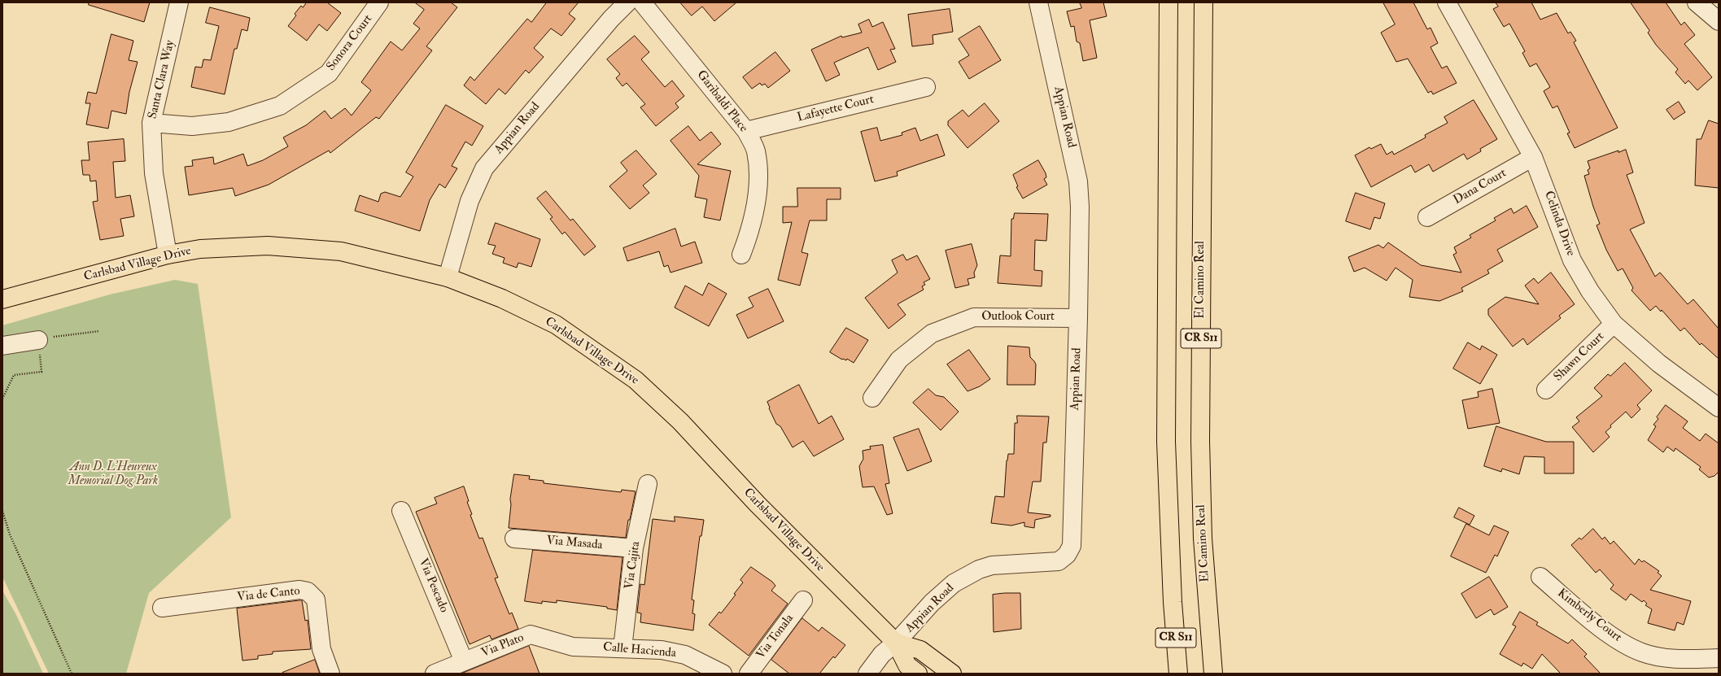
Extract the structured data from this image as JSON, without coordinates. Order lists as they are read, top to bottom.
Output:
{
  "streets": {
    "main road": ["Carlsbad Village Drive", "El Camino Real", "CR S11"],
    "street": [
      "Sonora Court",
      "Santa Clara Way",
      "Garibaldi Place",
      "Lafayette Court",
      "Appian Road",
      "Dana Court",
      "Celinda Drive",
      "Outlook Court",
      "Shawn Court",
      "Via Masada",
      "Via Cajita",
      "Via Pescado",
      "Via de Canto",
      "Kimberly Court",
      "Via Tonala",
      "Via Plato",
      "Calle Hacienda"
    ]
  },
  "crossings": [
    ["Sonora Court", "Santa Clara Way"],
    ["Santa Clara Way", "Carlsbad Village Drive"],
    ["Garibaldi Place", "Lafayette Court"],
    ["Appian Road", "Carlsbad Village Drive"],
    ["Appian Road", "Outlook Court"],
    ["Dana Court", "Celinda Drive"],
    ["Celinda Drive", "Shawn Court"],
    ["Via Masada", "Via Cajita"],
    ["Via Cajita", "Calle Hacienda"],
    ["Via Pescado", "Via Plato"],
    ["Via Plato", "Calle Hacienda"]
  ],
  "parks": ["Ann D. L'Heureux Memorial Dog Park"]
}
